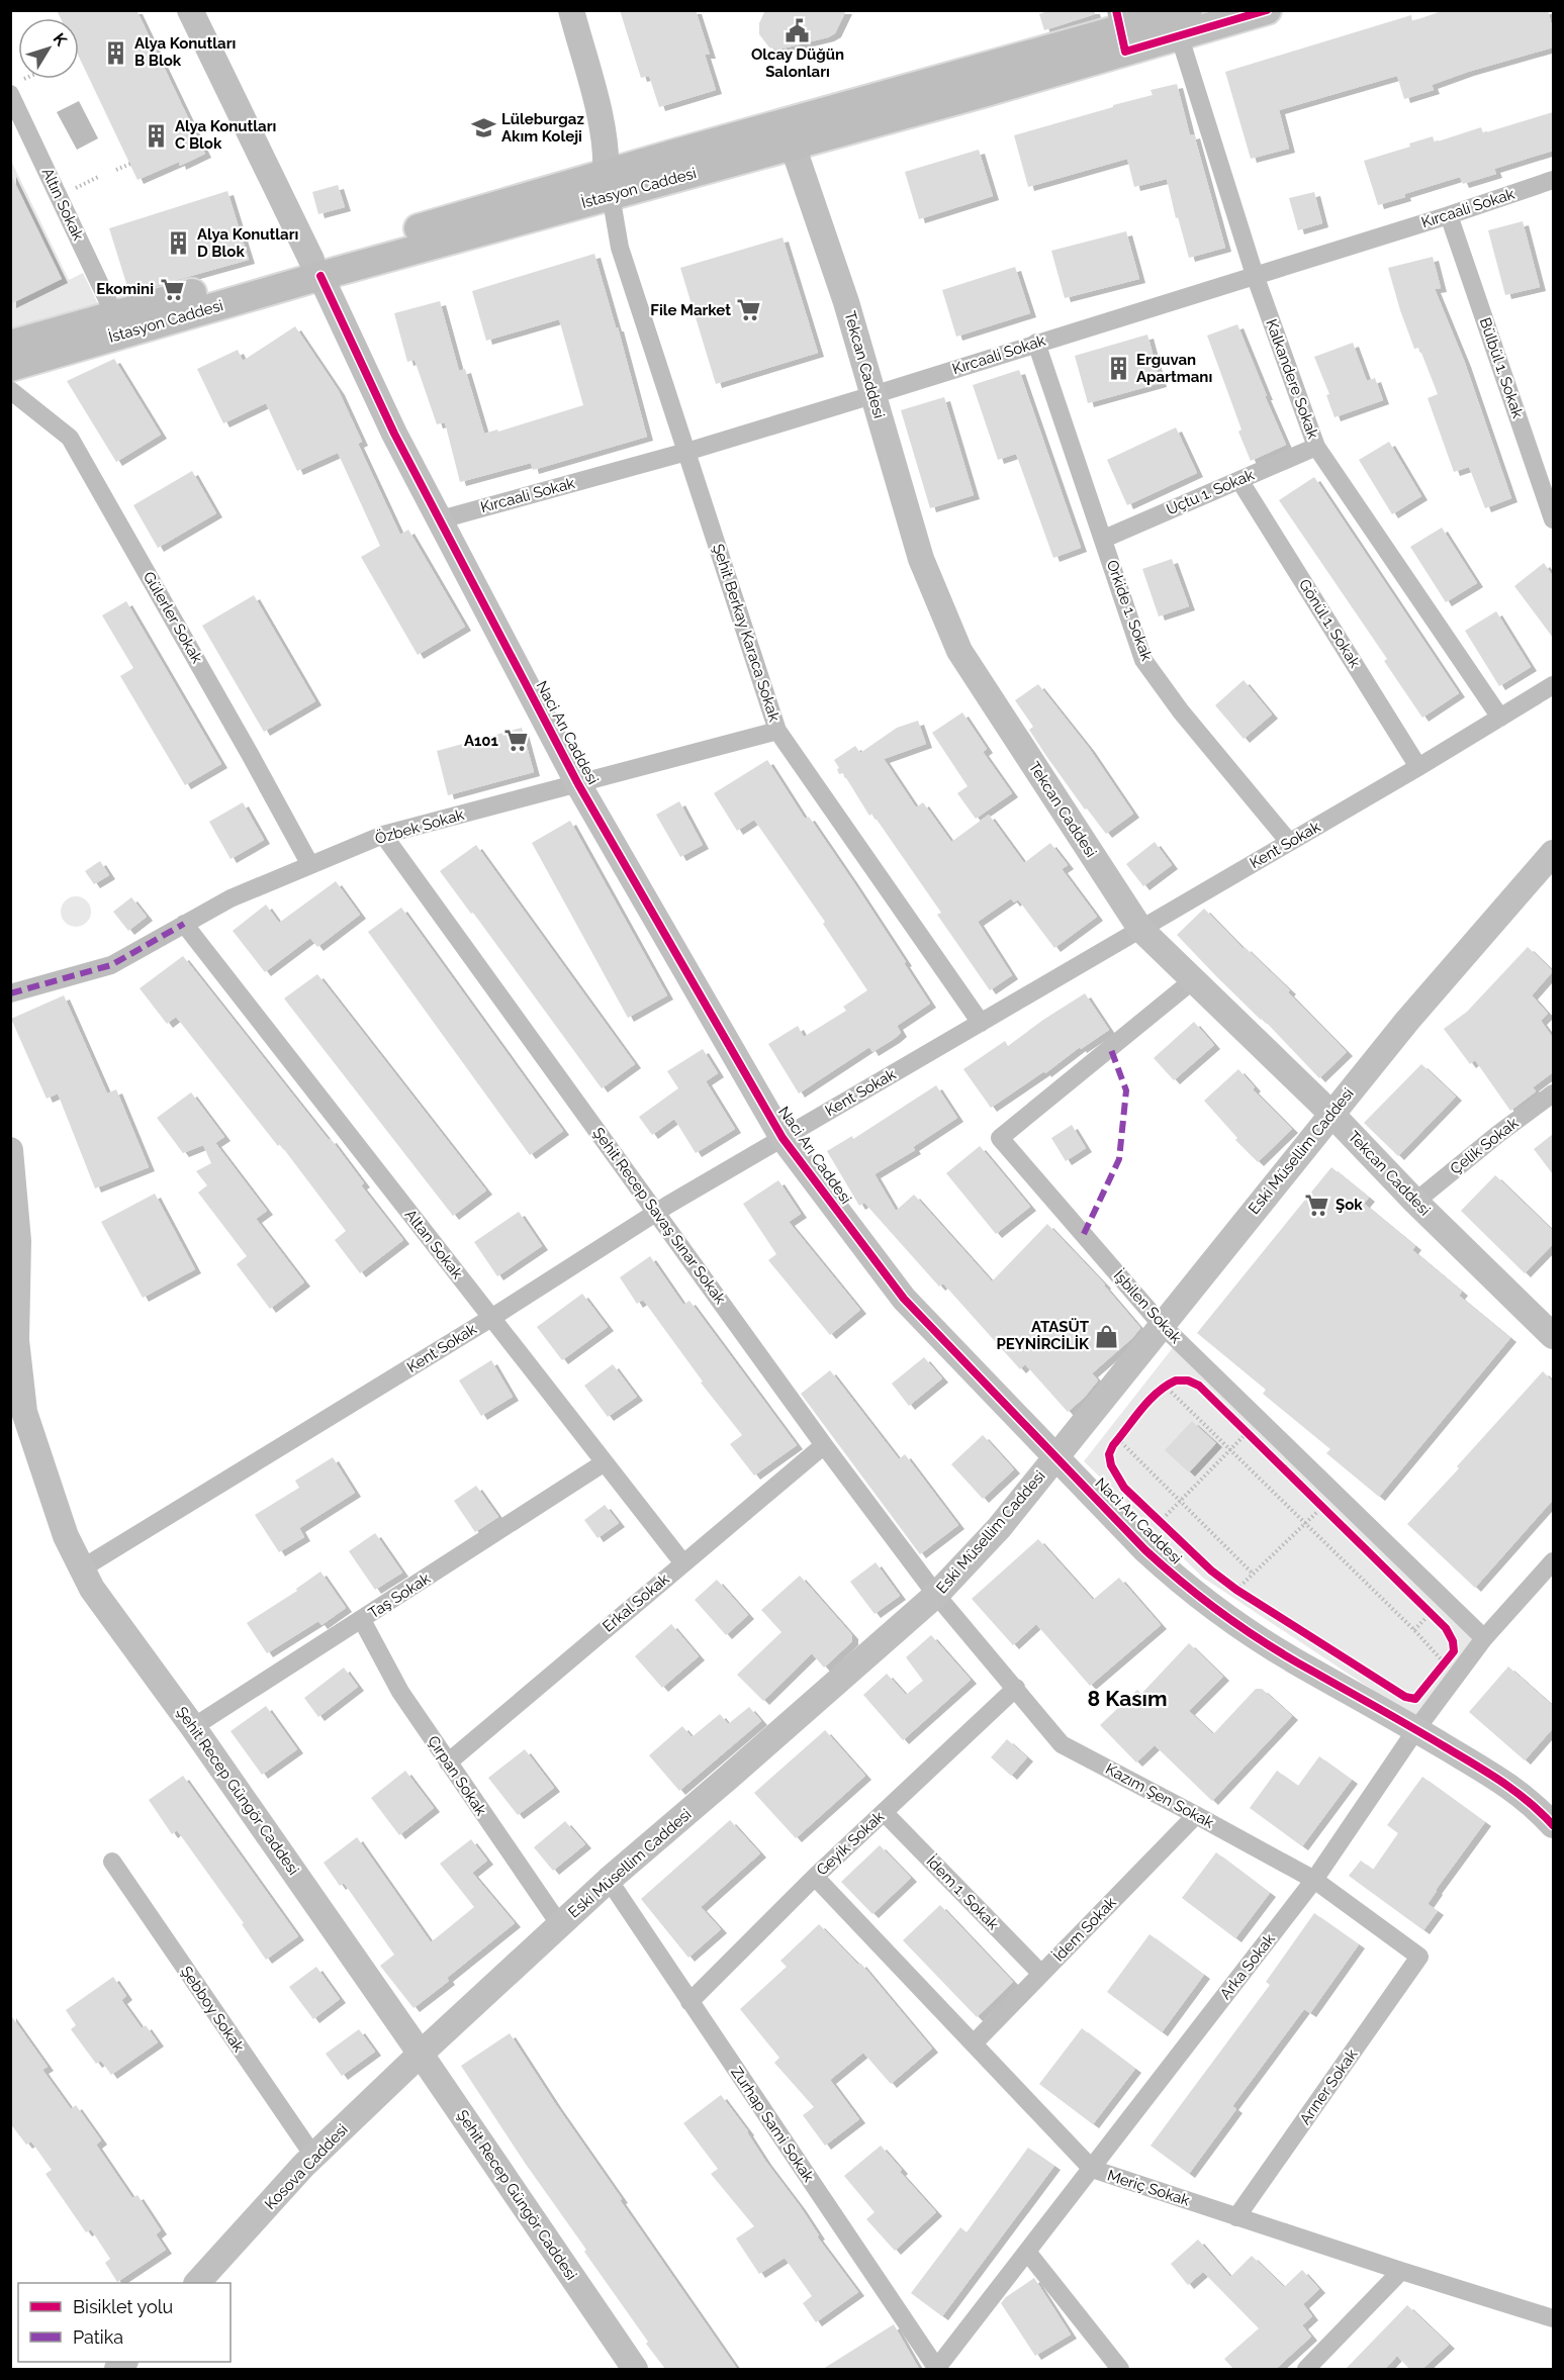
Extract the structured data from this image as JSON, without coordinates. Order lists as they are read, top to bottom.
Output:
{
  "streets": {
    "main road": ["İstasyon Caddesi"],
    "street": [
      "Altın Sokak",
      "Kırcaali Sokak",
      "Tekcan Caddesi",
      "Bülbül 1. Sokak",
      "Kalkandere Sokak",
      "Uçtu 1. Sokak",
      "Orkide 1. Sokak",
      "Gülerler Sokak",
      "Gönül 1. Sokak",
      "Şehit Berkay Karaca Sokak",
      "Naci Arı Caddesi",
      "Özbek Sokak",
      "Kent Sokak",
      "Çelik Sokak",
      "Eski Müsellim Caddesi",
      "Şehit Recep Savaş Sınar Sokak",
      "Altan Sokak",
      "İşbilen Sokak",
      "Taş Sokak",
      "Erkal Sokak",
      "Çırpan Sokak",
      "Şehit Recep Güngör Caddesi",
      "Kazım Şen Sokak",
      "Geyik Sokak",
      "İdem 1. Sokak",
      "İdem Sokak",
      "Arka Sokak",
      "Şebboy Sokak",
      "Arıner Sokak",
      "Zurhap Sami Sokak",
      "Kosova Caddesi",
      "Meriç Sokak"
    ]
  },
  "crossings": [
    ["İstasyon Caddesi", "Altın Sokak"],
    ["İstasyon Caddesi", "Tekcan Caddesi"],
    ["İstasyon Caddesi", "Kalkandere Sokak"],
    ["İstasyon Caddesi", "Şehit Berkay Karaca Sokak"],
    ["İstasyon Caddesi", "Naci Arı Caddesi"],
    ["Kırcaali Sokak", "Tekcan Caddesi"],
    ["Kırcaali Sokak", "Bülbül 1. Sokak"],
    ["Kırcaali Sokak", "Kalkandere Sokak"],
    ["Kırcaali Sokak", "Orkide 1. Sokak"],
    ["Kırcaali Sokak", "Şehit Berkay Karaca Sokak"],
    ["Kırcaali Sokak", "Naci Arı Caddesi"],
    ["Tekcan Caddesi", "Kent Sokak"],
    ["Tekcan Caddesi", "Çelik Sokak"],
    ["Tekcan Caddesi", "Eski Müsellim Caddesi"],
    ["Tekcan Caddesi", "İşbilen Sokak"],
    ["Kalkandere Sokak", "Uçtu 1. Sokak"],
    ["Kalkandere Sokak", "Kent Sokak"],
    ["Uçtu 1. Sokak", "Orkide 1. Sokak"],
    ["Uçtu 1. Sokak", "Gönül 1. Sokak"],
    ["Orkide 1. Sokak", "Kent Sokak"],
    ["Gülerler Sokak", "Özbek Sokak"],
    ["Gönül 1. Sokak", "Kent Sokak"],
    ["Şehit Berkay Karaca Sokak", "Özbek Sokak"],
    ["Şehit Berkay Karaca Sokak", "Kent Sokak"],
    ["Naci Arı Caddesi", "Özbek Sokak"],
    ["Naci Arı Caddesi", "Kent Sokak"],
    ["Naci Arı Caddesi", "Eski Müsellim Caddesi"],
    ["Naci Arı Caddesi", "Arka Sokak"],
    ["Özbek Sokak", "Şehit Recep Savaş Sınar Sokak"],
    ["Özbek Sokak", "Altan Sokak"],
    ["Kent Sokak", "Şehit Recep Savaş Sınar Sokak"],
    ["Kent Sokak", "Altan Sokak"],
    ["Kent Sokak", "Şehit Recep Güngör Caddesi"],
    ["Eski Müsellim Caddesi", "Şehit Recep Savaş Sınar Sokak"],
    ["Eski Müsellim Caddesi", "İşbilen Sokak"],
    ["Eski Müsellim Caddesi", "Çırpan Sokak"],
    ["Eski Müsellim Caddesi", "Şehit Recep Güngör Caddesi"],
    ["Eski Müsellim Caddesi", "Kazım Şen Sokak"],
    ["Eski Müsellim Caddesi", "Zurhap Sami Sokak"],
    ["Eski Müsellim Caddesi", "Kosova Caddesi"],
    ["Şehit Recep Savaş Sınar Sokak", "Erkal Sokak"],
    ["Şehit Recep Savaş Sınar Sokak", "Kazım Şen Sokak"],
    ["Altan Sokak", "Taş Sokak"],
    ["Altan Sokak", "Erkal Sokak"],
    ["İşbilen Sokak", "Arka Sokak"],
    ["Taş Sokak", "Çırpan Sokak"],
    ["Taş Sokak", "Şehit Recep Güngör Caddesi"],
    ["Erkal Sokak", "Çırpan Sokak"],
    ["Şehit Recep Güngör Caddesi", "Kosova Caddesi"],
    ["Kazım Şen Sokak", "Geyik Sokak"],
    ["Kazım Şen Sokak", "İdem Sokak"],
    ["Kazım Şen Sokak", "Arka Sokak"],
    ["Kazım Şen Sokak", "Arıner Sokak"],
    ["Geyik Sokak", "İdem 1. Sokak"],
    ["Geyik Sokak", "Zurhap Sami Sokak"],
    ["Geyik Sokak", "Meriç Sokak"],
    ["İdem 1. Sokak", "İdem Sokak"],
    ["İdem Sokak", "Meriç Sokak"],
    ["Arka Sokak", "Zurhap Sami Sokak"],
    ["Arka Sokak", "Meriç Sokak"],
    ["Şebboy Sokak", "Kosova Caddesi"],
    ["Arıner Sokak", "Meriç Sokak"]
  ],
  "districts": ["8 Kasım"],
  "places": {
    "public building": ["Olcay Düğün Salonları"],
    "building": [
      "Alya Konutları B Blok",
      "Alya Konutları C Blok",
      "Alya Konutları D Blok",
      "Erguvan Apartmanı"
    ],
    "school or university": ["Lüleburgaz Akım Koleji"],
    "supermarket": [
      "Ekomini",
      "File Market",
      "A101",
      "Şok"
    ],
    "shop": ["ATASÜT PEYNİRCİLİK"]
  },
  "legend": ["Bisiklet yolu", "Patika"],
  "north": "top right"
}
